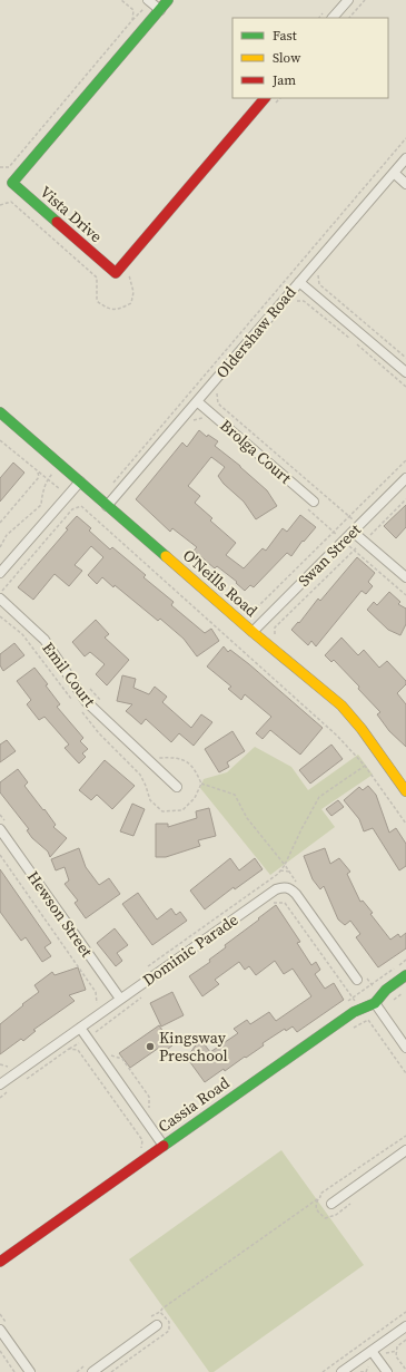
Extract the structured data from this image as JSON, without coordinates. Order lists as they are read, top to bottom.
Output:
{
  "streets": {
    "street": [
      "Vista Drive",
      "Oldershaw Road",
      "Brolga Court",
      "Swan Street",
      "O'Neills Road",
      "Emil Court",
      "Hewson Street",
      "Dominic Parade",
      "Cassia Road"
    ]
  },
  "crossings": [
    ["Oldershaw Road", "Brolga Court"],
    ["Oldershaw Road", "O'Neills Road"],
    ["Swan Street", "O'Neills Road"],
    ["Hewson Street", "Dominic Parade"]
  ],
  "places": ["Kingsway Preschool"],
  "legend": ["Fast", "Slow", "Jam"]
}
